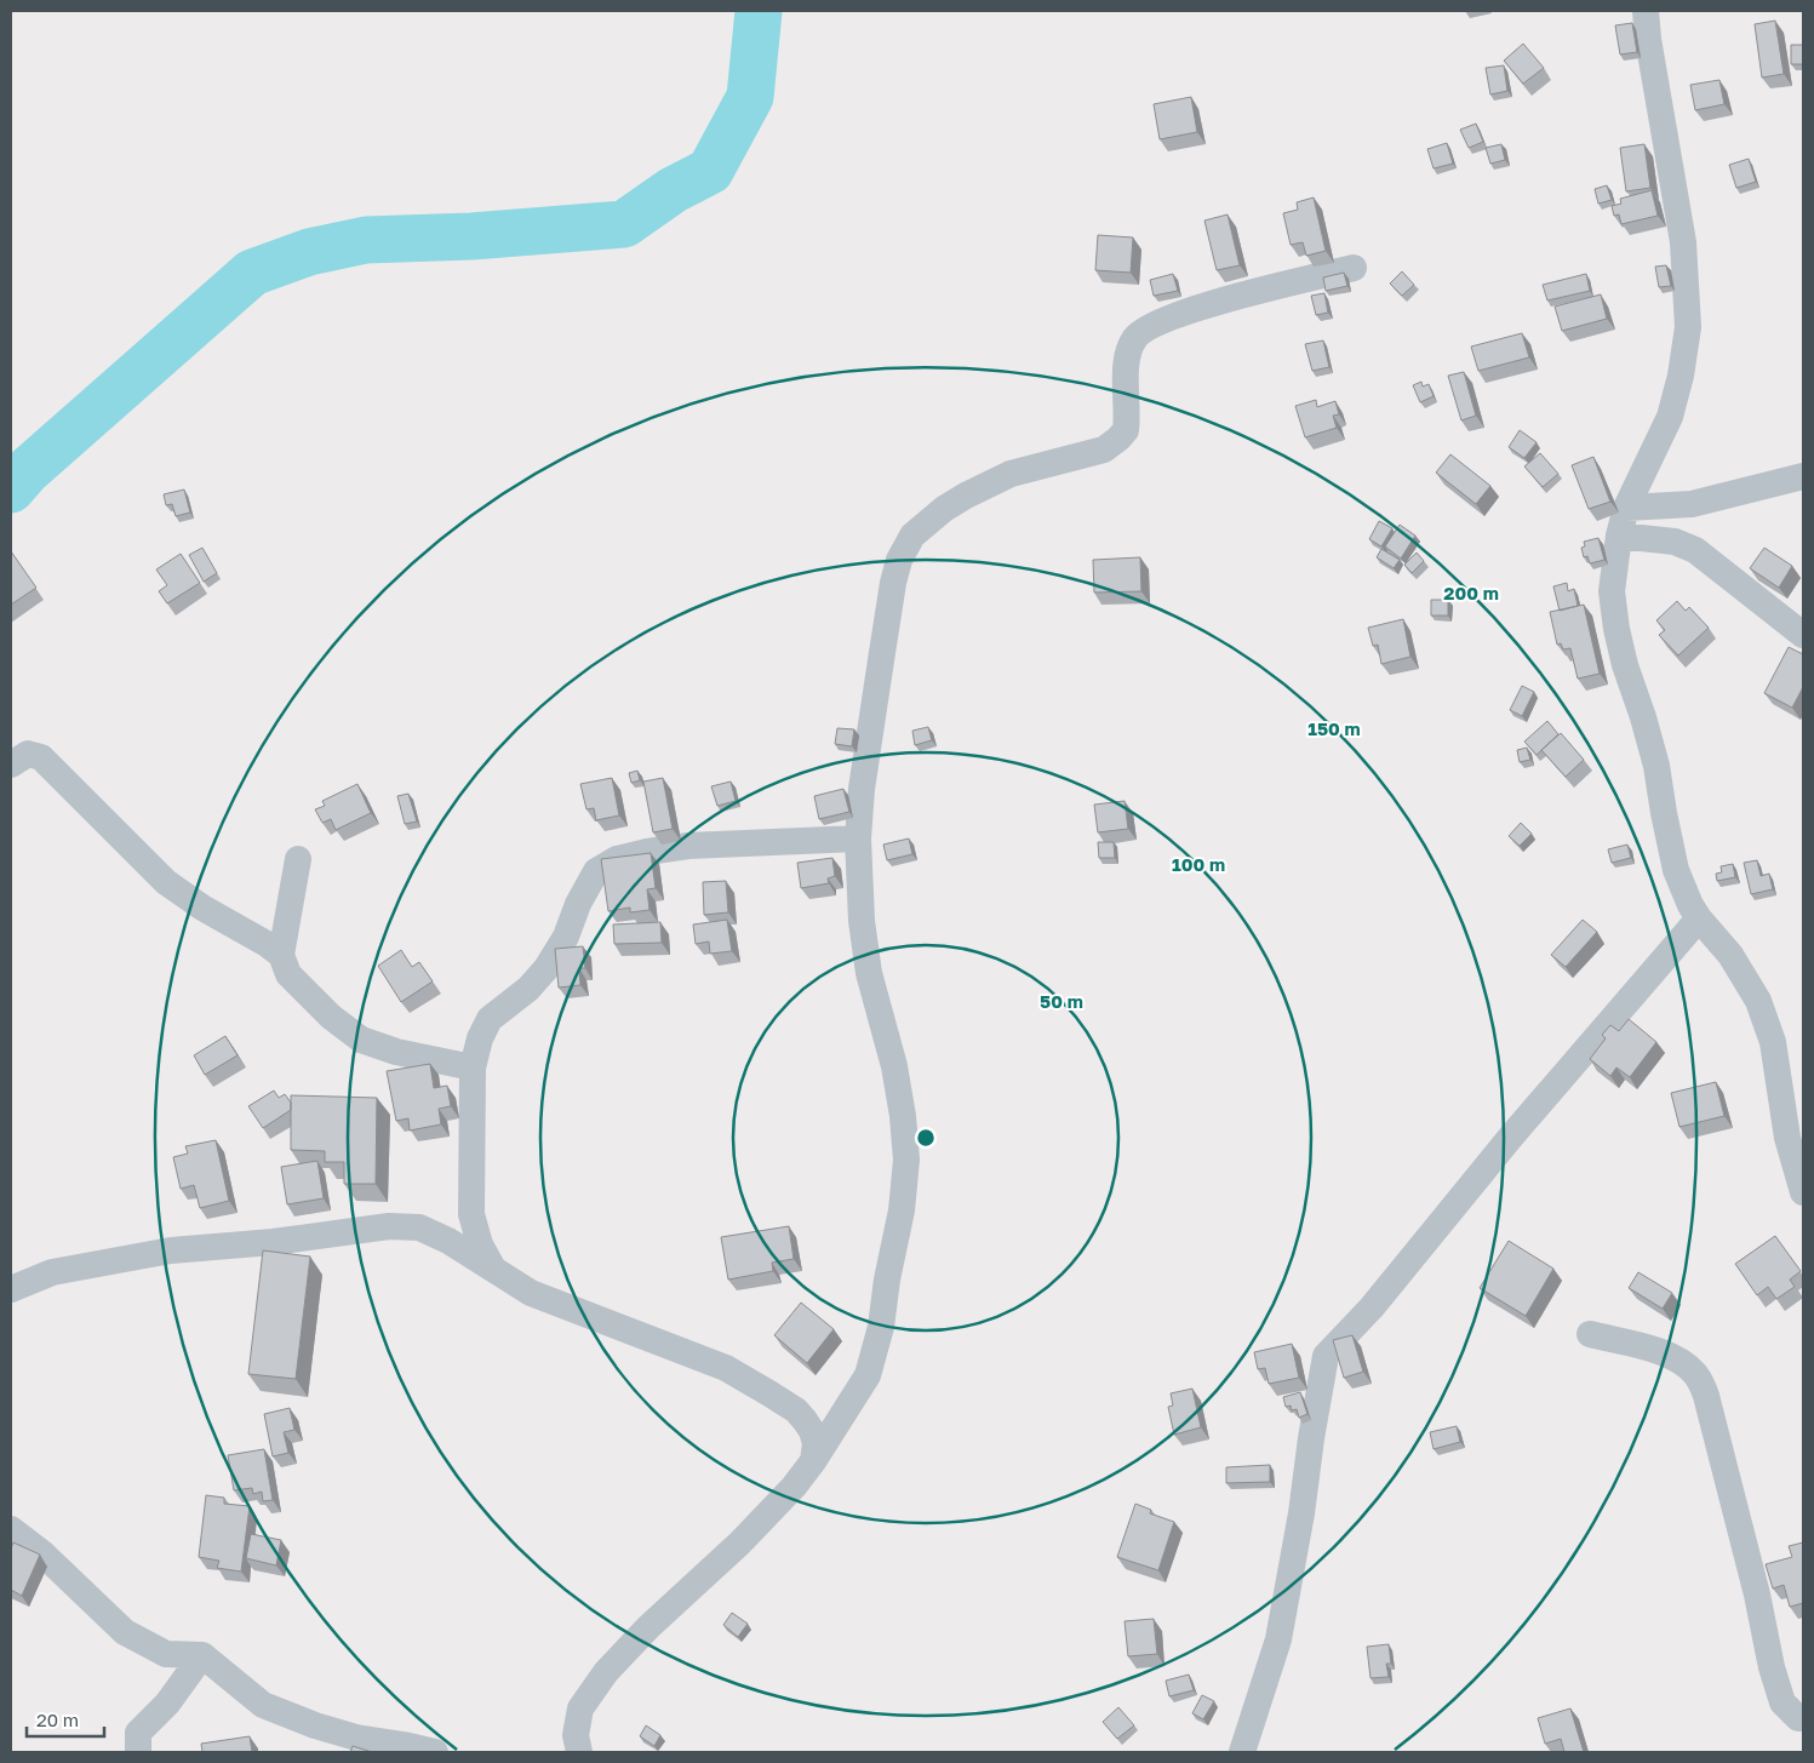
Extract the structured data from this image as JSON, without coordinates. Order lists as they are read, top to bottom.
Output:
{
  "scale_bar": "20 m",
  "rings": [
    "200 m",
    "150 m",
    "100 m",
    "50 m"
  ]
}
